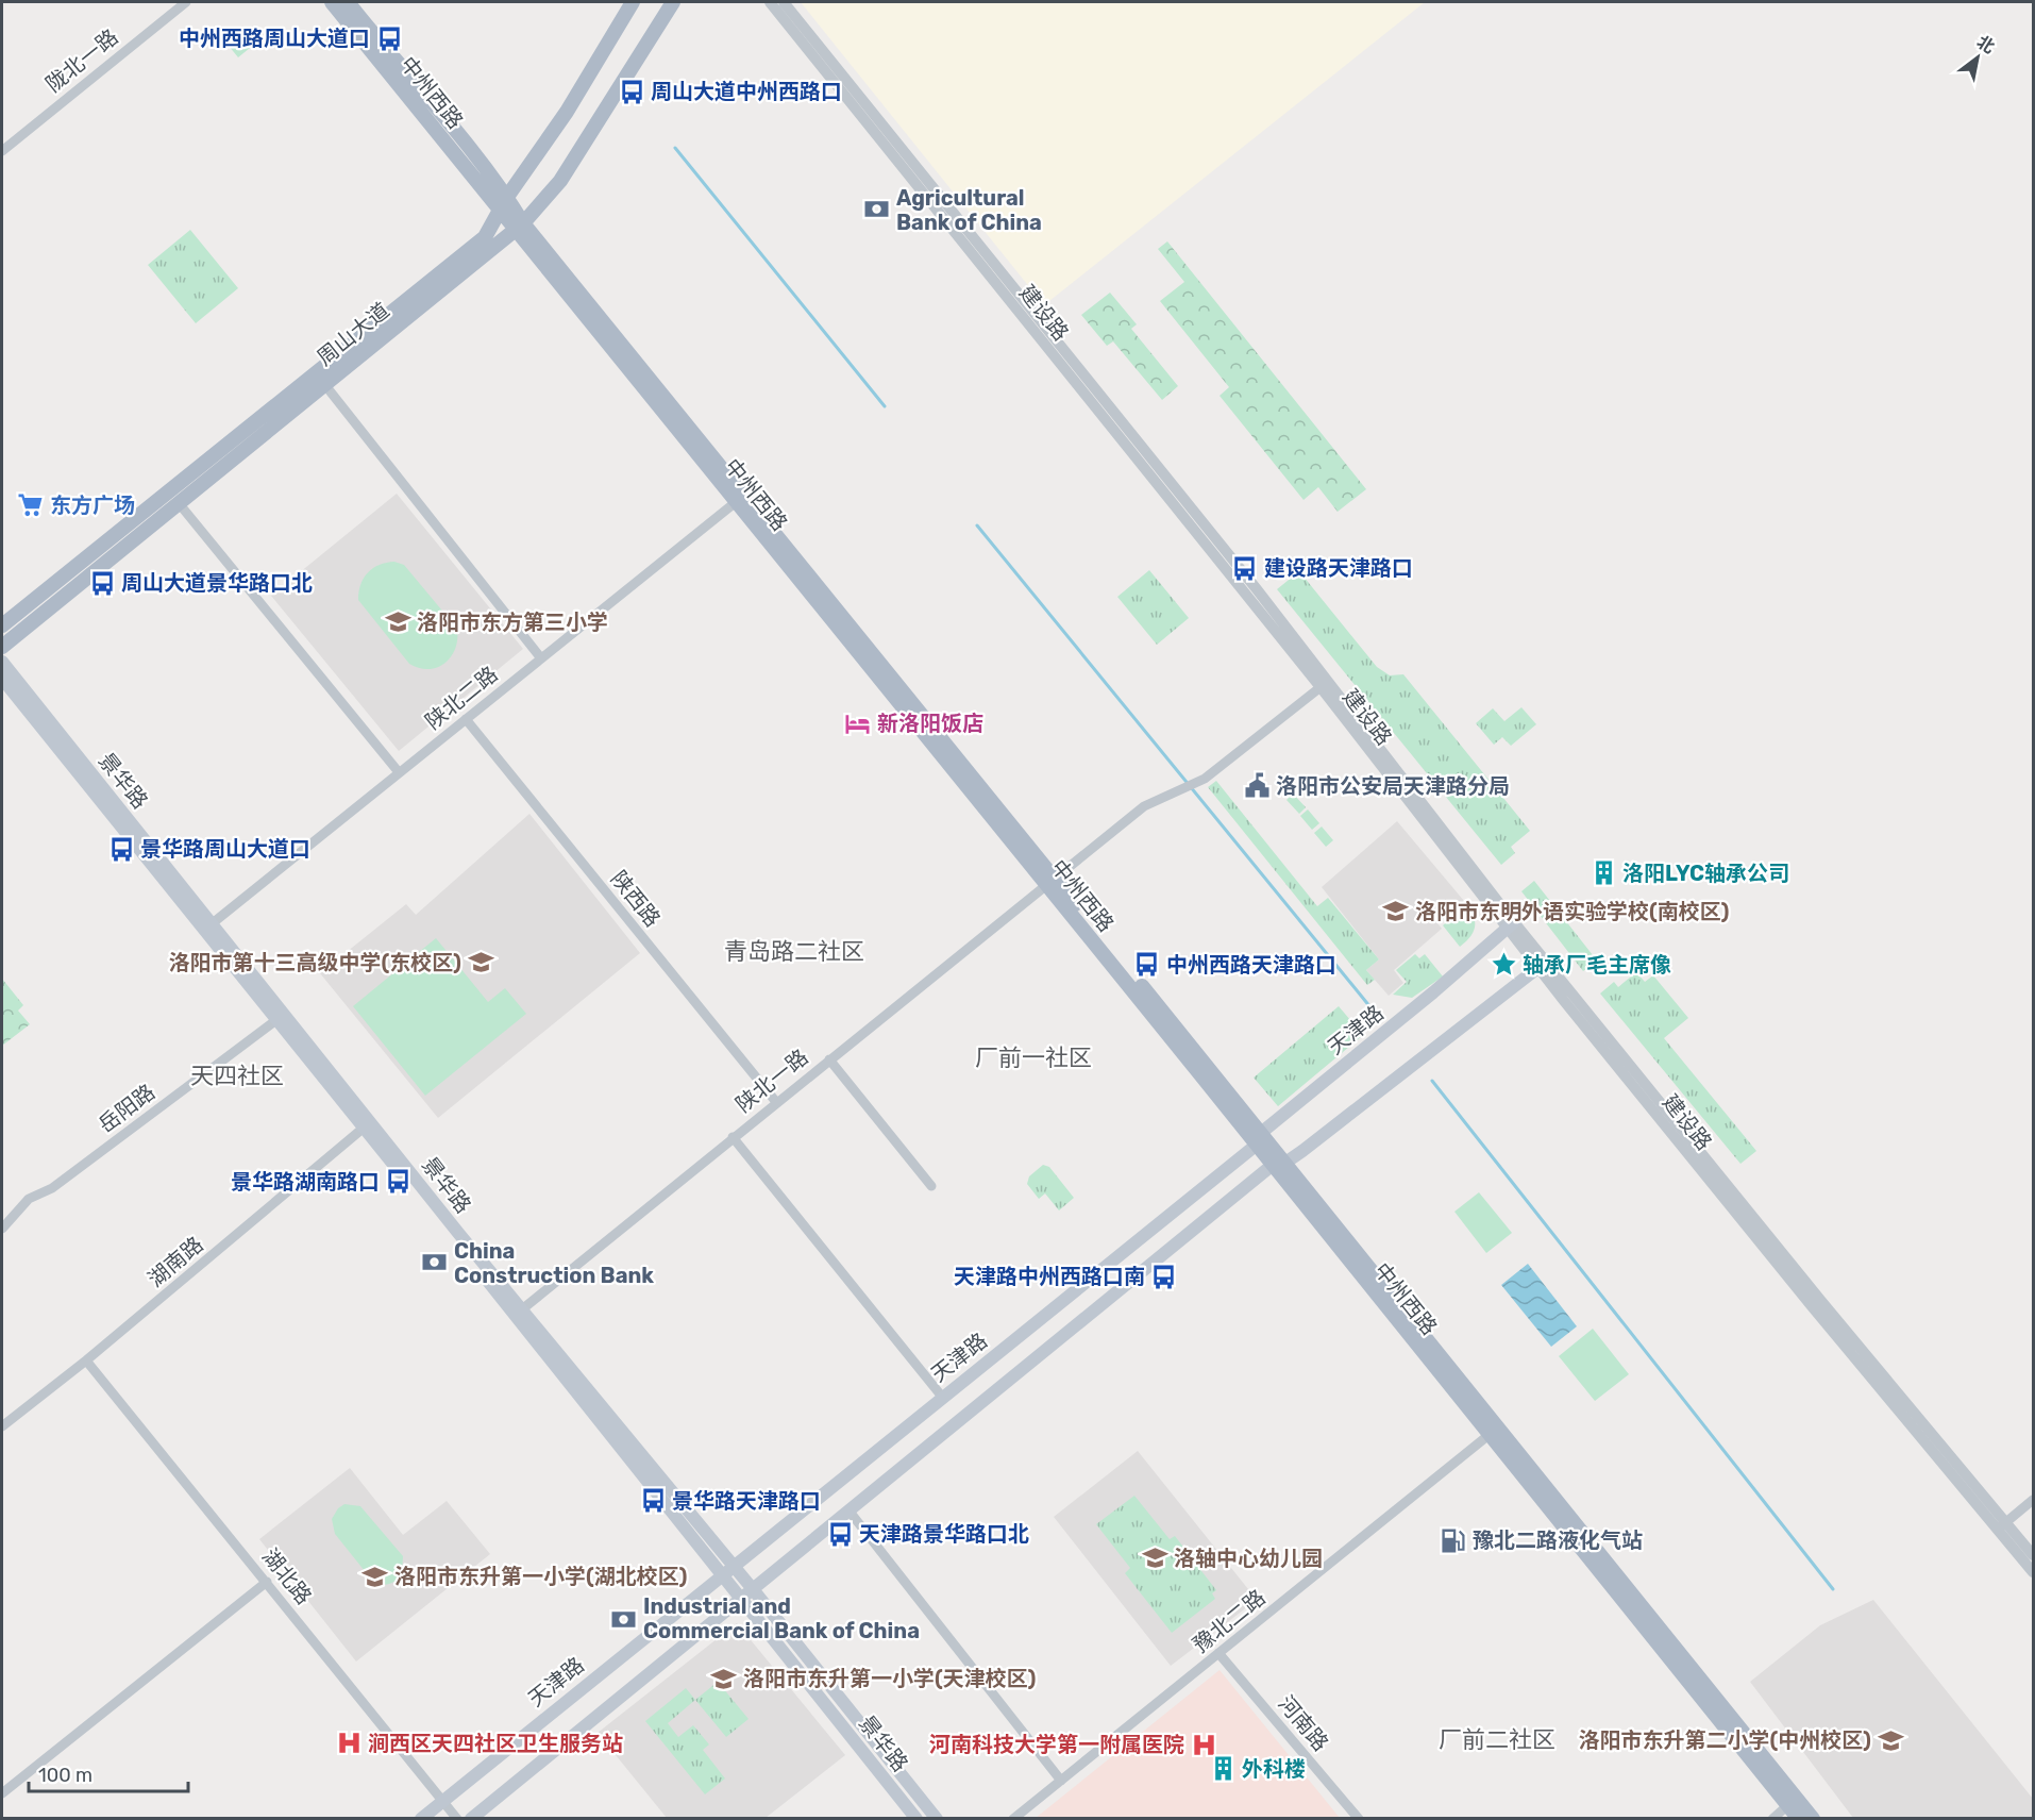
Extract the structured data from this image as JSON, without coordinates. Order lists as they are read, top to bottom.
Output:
{
  "streets": {
    "main road": [
      "中州西路",
      "周山大道",
      "景华路",
      "天津路"
    ],
    "street": [
      "陇北一路",
      "建设路",
      "陕北二路",
      "陕西路",
      "陕北一路",
      "岳阳路",
      "湖南路",
      "湖北路",
      "豫北二路",
      "河南路"
    ]
  },
  "crossings": [
    ["中州西路", "周山大道"],
    ["中州西路", "陕北二路"],
    ["中州西路", "天津路"],
    ["中州西路", "陕北一路"],
    ["中州西路", "豫北二路"],
    ["建设路", "天津路"],
    ["建设路", "陕北一路"],
    ["陕北二路", "景华路"],
    ["陕北二路", "陕西路"],
    ["景华路", "天津路"],
    ["景华路", "陕北一路"],
    ["景华路", "岳阳路"],
    ["景华路", "湖南路"],
    ["陕西路", "陕北一路"],
    ["天津路", "湖北路"],
    ["湖南路", "湖北路"],
    ["豫北二路", "河南路"]
  ],
  "districts": [
    "青岛路二社区",
    "厂前一社区",
    "天四社区",
    "厂前二社区"
  ],
  "places": {
    "bus stop": [
      "中州西路周山大道口",
      "周山大道中州西路口",
      "建设路天津路口",
      "周山大道景华路口北",
      "景华路周山大道口",
      "中州西路天津路口",
      "景华路湖南路口",
      "天津路中州西路口南",
      "景华路天津路口",
      "天津路景华路口北"
    ],
    "bank": ["Agricultural Bank of China", "China Construction Bank", "Industrial and Commercial Bank of China"],
    "supermarket": ["东方广场"],
    "school or university": [
      "洛阳市东方第三小学",
      "洛阳市东明外语实验学校(南校区)",
      "洛阳市第十三高级中学(东校区)",
      "洛轴中心幼儿园",
      "洛阳市东升第一小学(湖北校区)",
      "洛阳市东升第一小学(天津校区)",
      "洛阳市东升第二小学(中州校区)"
    ],
    "hotel": ["新洛阳饭店"],
    "public building": ["洛阳市公安局天津路分局"],
    "building": ["洛阳LYC轴承公司", "外科楼"],
    "place": ["轴承厂毛主席像"],
    "fuel station": ["豫北二路液化气站"],
    "hospital": ["涧西区天四社区卫生服务站", "河南科技大学第一附属医院"]
  },
  "scale_bar": "100 m",
  "north": "top right"
}
